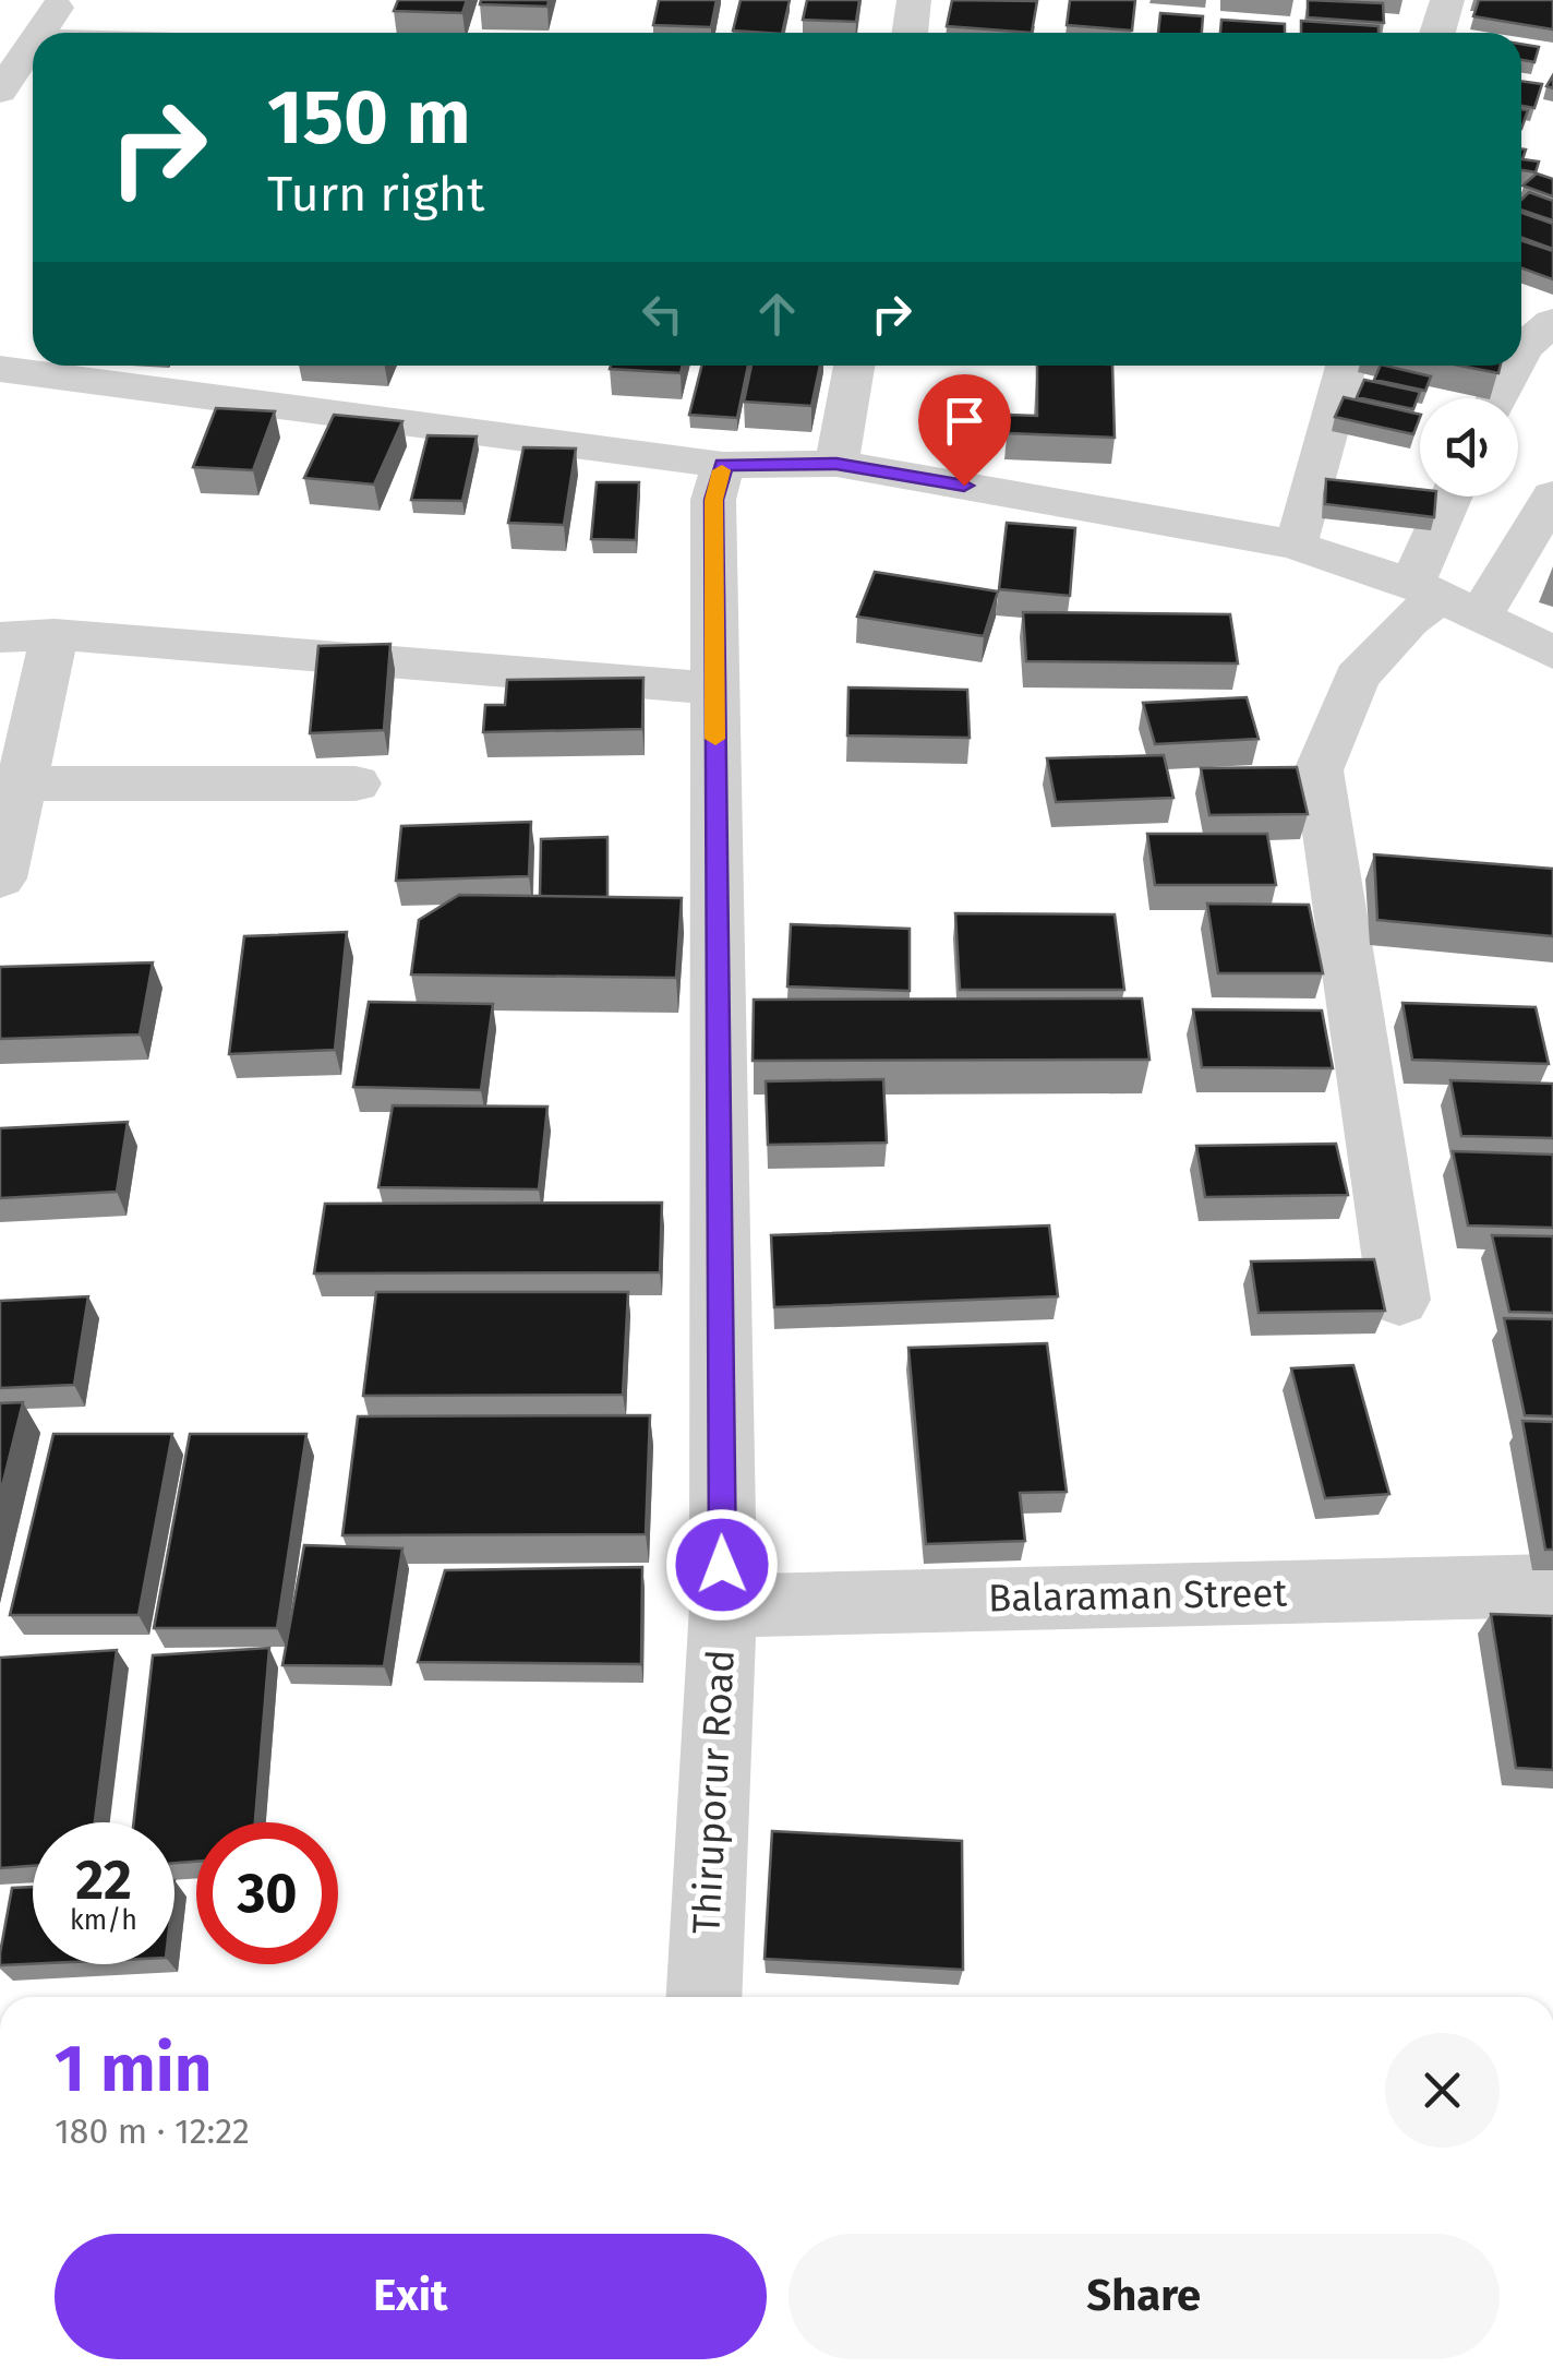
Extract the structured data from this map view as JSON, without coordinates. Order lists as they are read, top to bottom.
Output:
{
  "streets": {
    "street": ["Balaraman Street", "Thiruporur Road"]
  },
  "crossings": [
    ["Balaraman Street", "Thiruporur Road"]
  ],
  "page": {
    "turn": ["150 m", "Turn right"],
    "speed": "22 km/h",
    "limit": "30",
    "heading": ["1 min", "180 m · 12:22"],
    "buttons": ["Exit", "Share"]
  }
}
